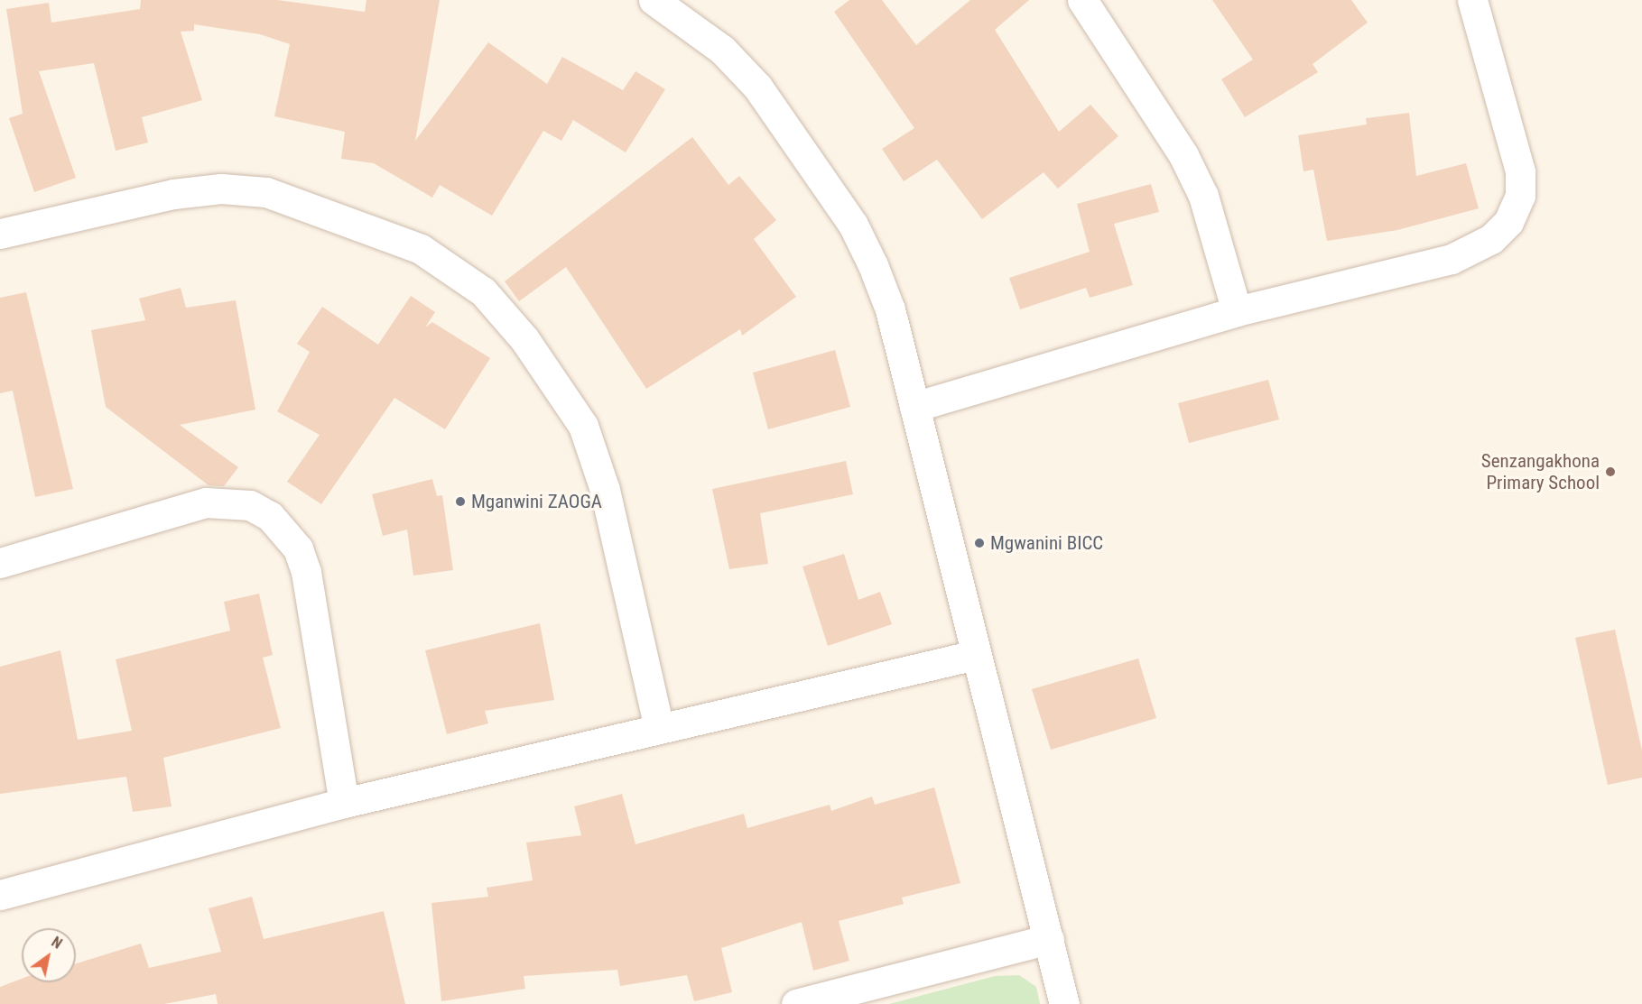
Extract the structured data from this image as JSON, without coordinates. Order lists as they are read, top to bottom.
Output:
{
  "places": ["Senzangakhona Primary School", "Mganwini ZAOGA", "Mgwanini BICC"],
  "north": "top right"
}
